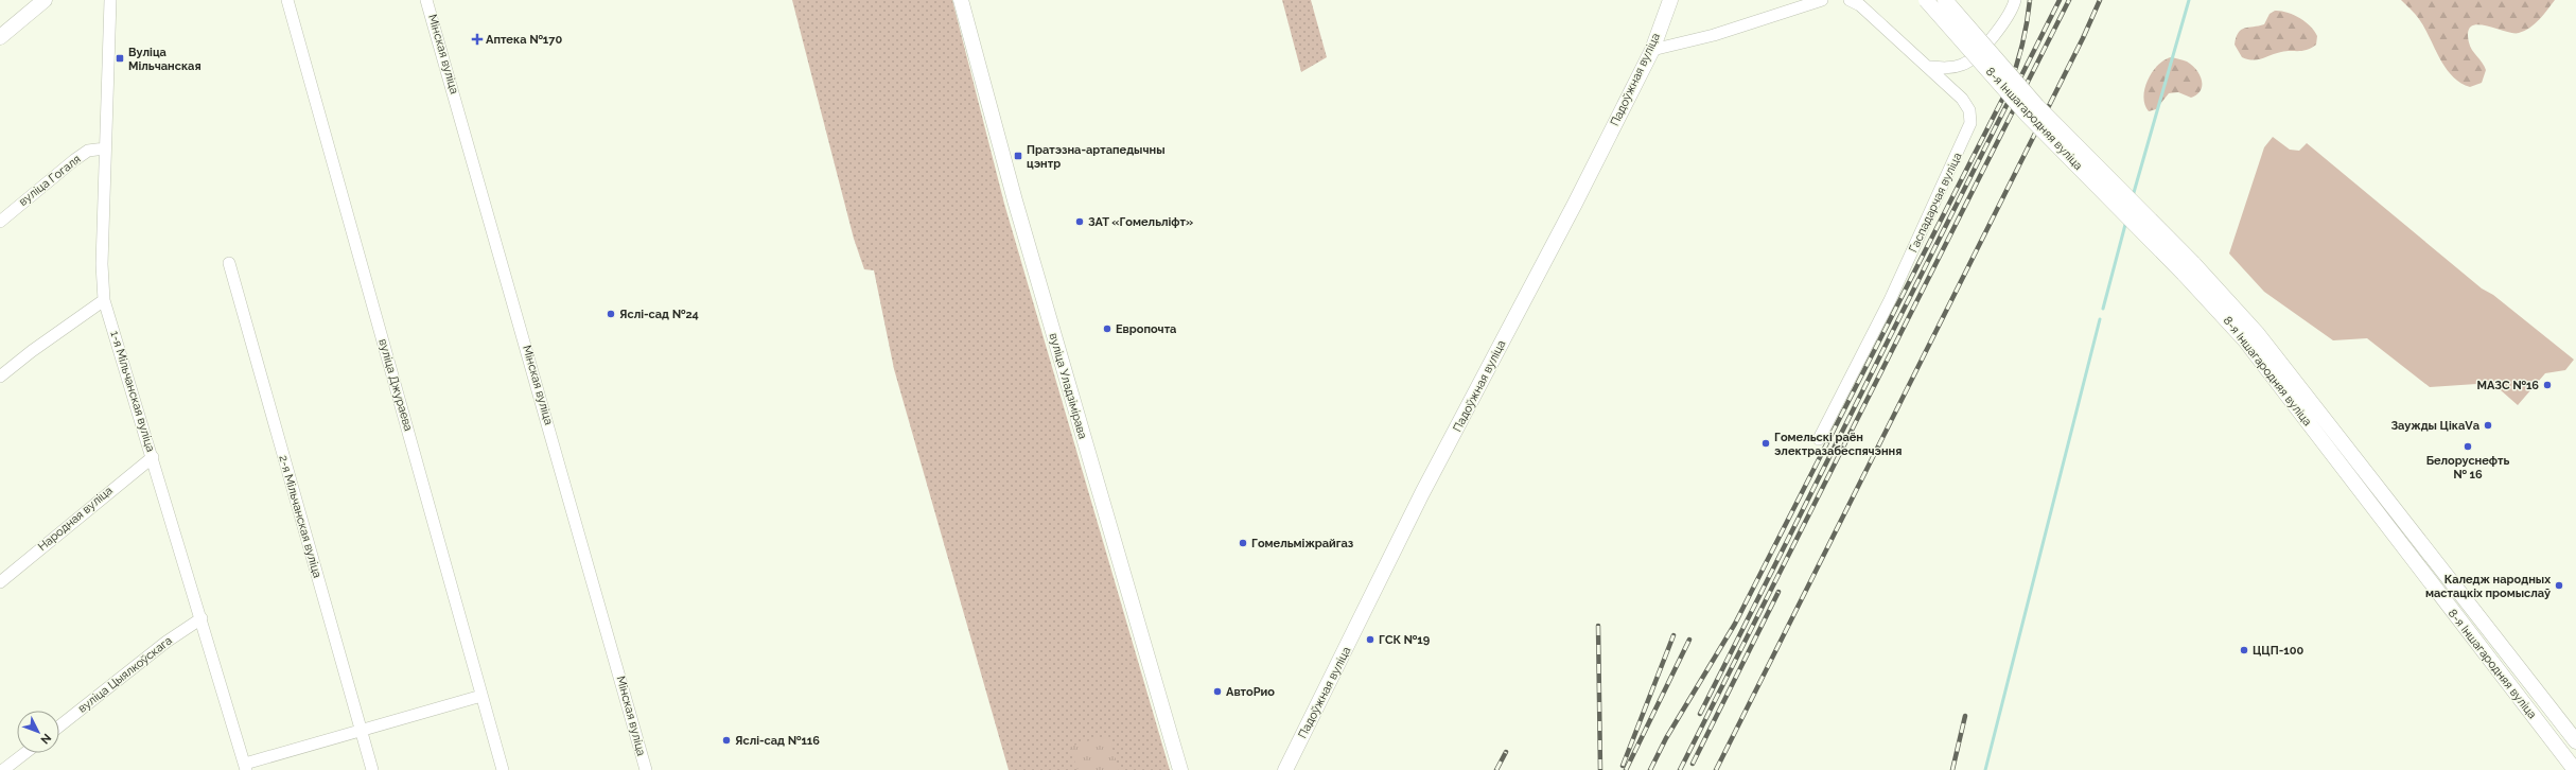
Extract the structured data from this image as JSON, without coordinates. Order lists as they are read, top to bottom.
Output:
{
  "streets": {
    "main road": ["Падоўжная вуліца", "8-я Іншагародняя вуліца", "вуліца Уладзімірава"],
    "street": [
      "Мінская вуліца",
      "вуліца Гогаля",
      "Гаспадарчая вуліца",
      "вуліца Джураева",
      "1-я Мільчанская вуліца",
      "2-я Мільчанская вуліца",
      "Народная вуліца",
      "вуліца Цыялкоўскага"
    ]
  },
  "crossings": [
    ["вуліца Гогаля", "1-я Мільчанская вуліца"],
    ["1-я Мільчанская вуліца", "Народная вуліца"],
    ["1-я Мільчанская вуліца", "вуліца Цыялкоўскага"]
  ],
  "places": {
    "health": ["Аптека №170"],
    "transit": ["Вуліца Мільчанская", "Пратэзна-артапедычны цэнтр"],
    "other": [
      "ЗАТ «Гомельліфт»",
      "Яслі-сад №24",
      "Европочта",
      "МАЗС №16",
      "Заужды ЦікаVа",
      "Гомельскі раён электразабеспячэння",
      "Белоруснефть № 16",
      "Гомельміжрайгаз",
      "Каледж народных мастацкіх промыслаў",
      "ГСК №19",
      "ЦЦП-100",
      "АвтоРио",
      "Яслі-сад №116"
    ]
  },
  "north": "bottom right"
}
